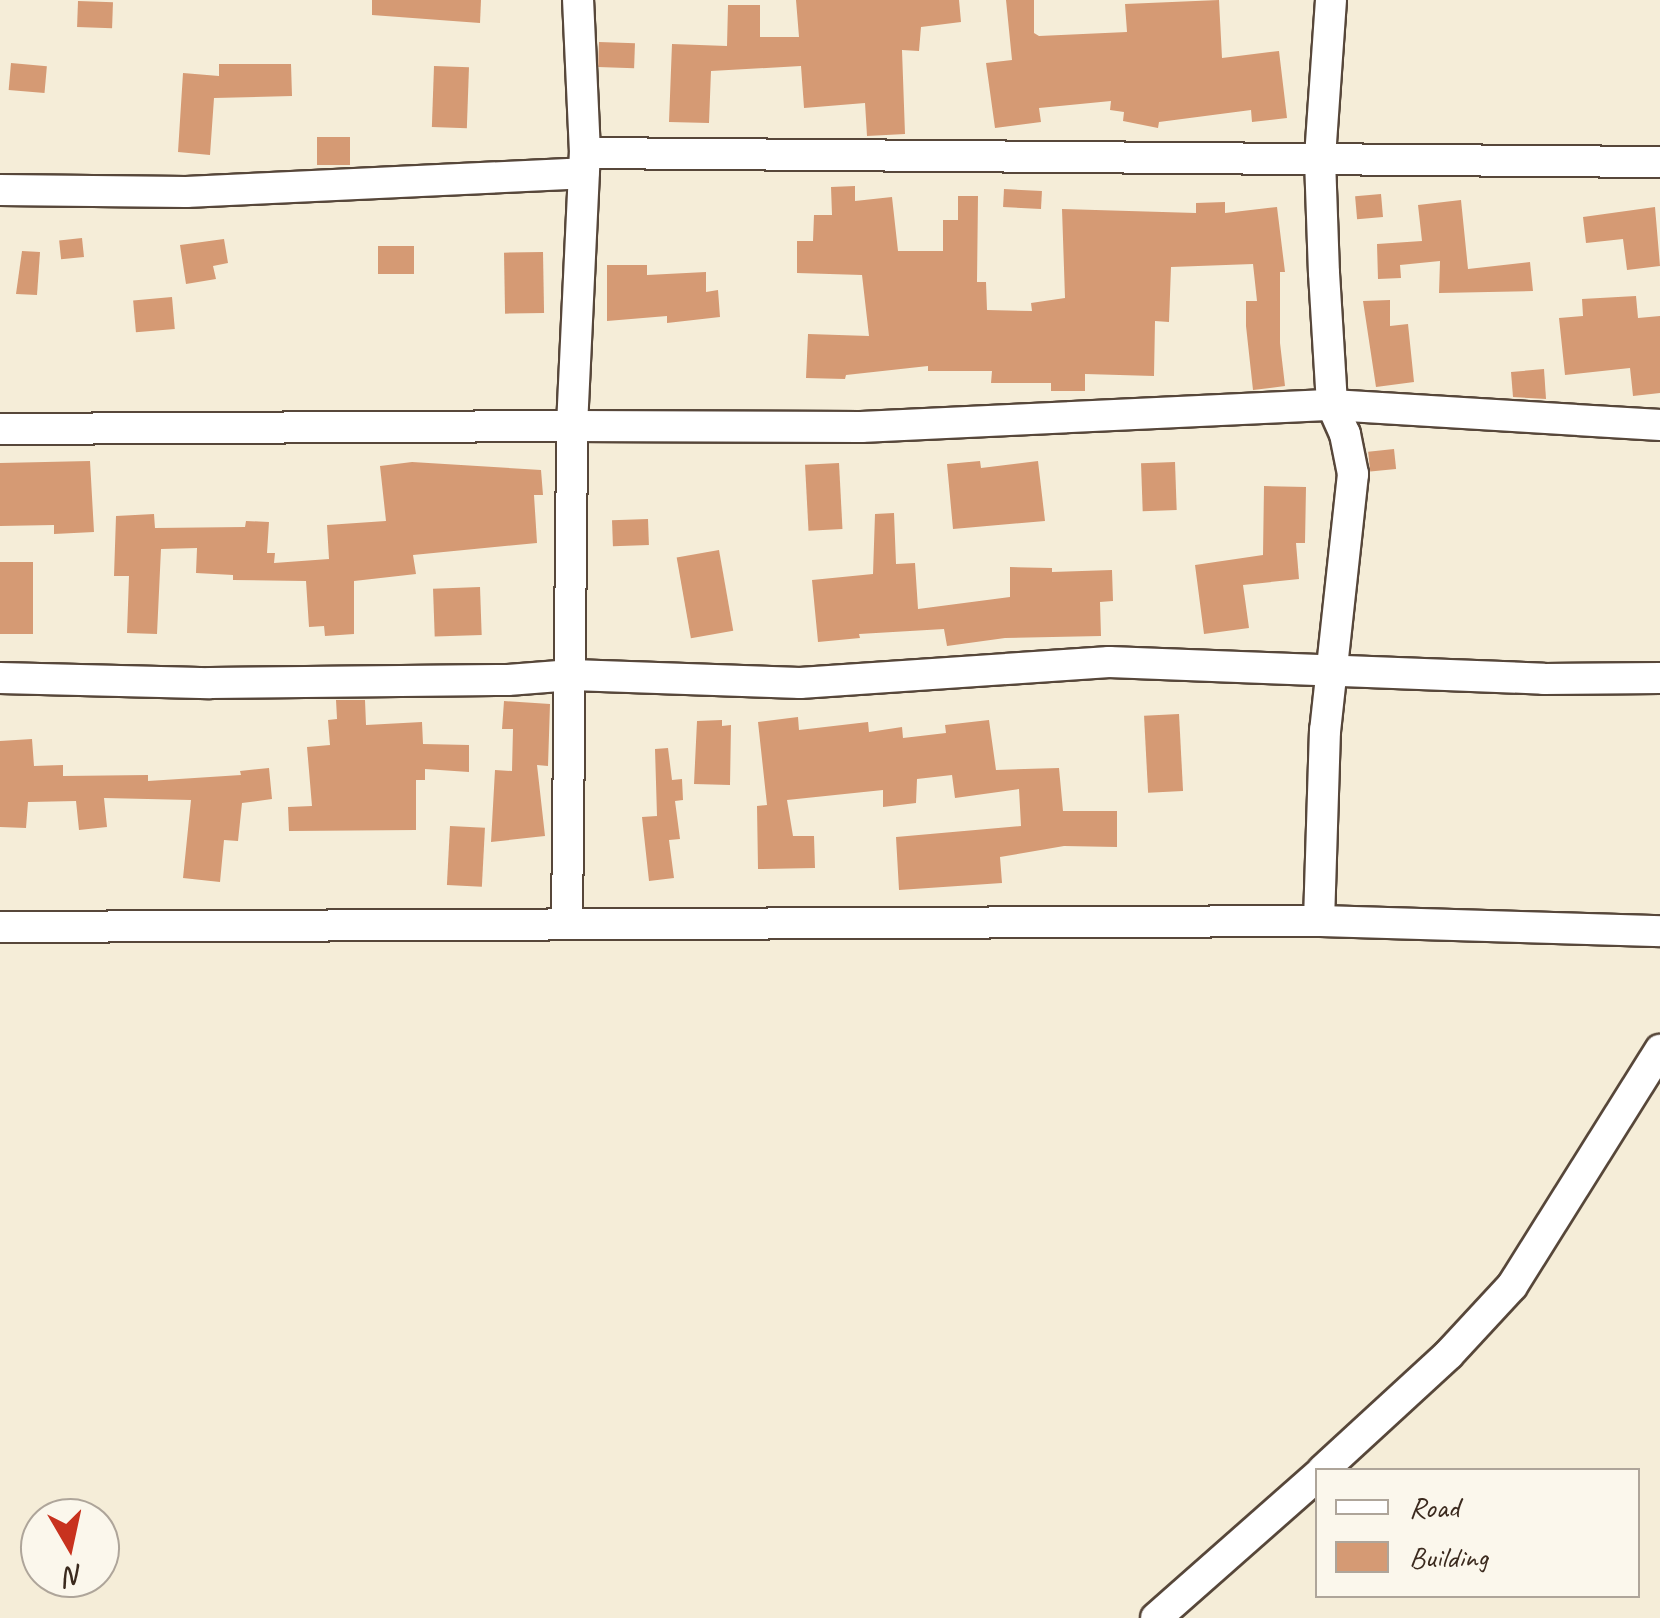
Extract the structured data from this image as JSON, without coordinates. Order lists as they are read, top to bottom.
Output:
{
  "legend": ["Road", "Building"],
  "north": "bottom"
}
